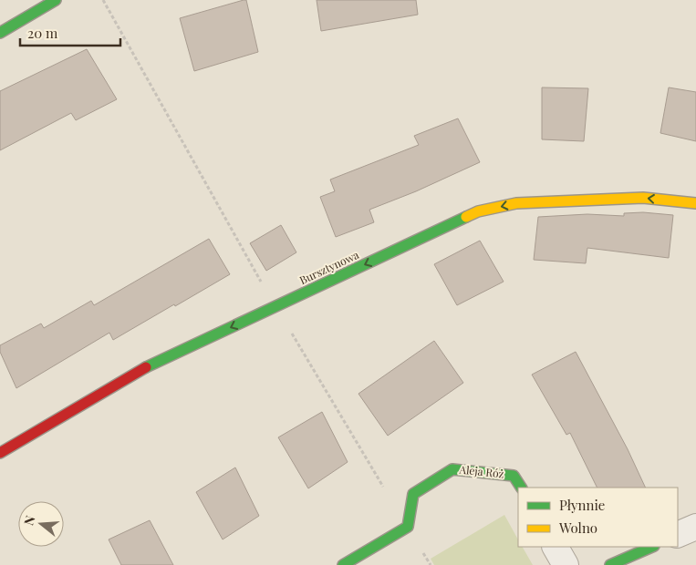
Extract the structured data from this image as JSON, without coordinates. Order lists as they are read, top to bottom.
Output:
{
  "streets": {
    "street": ["Bursztynowa", "Aleja Róż"]
  },
  "one_way": ["Bursztynowa"],
  "legend": ["Płynnie", "Wolno"],
  "scale_bar": "20 m",
  "north": "left"
}
